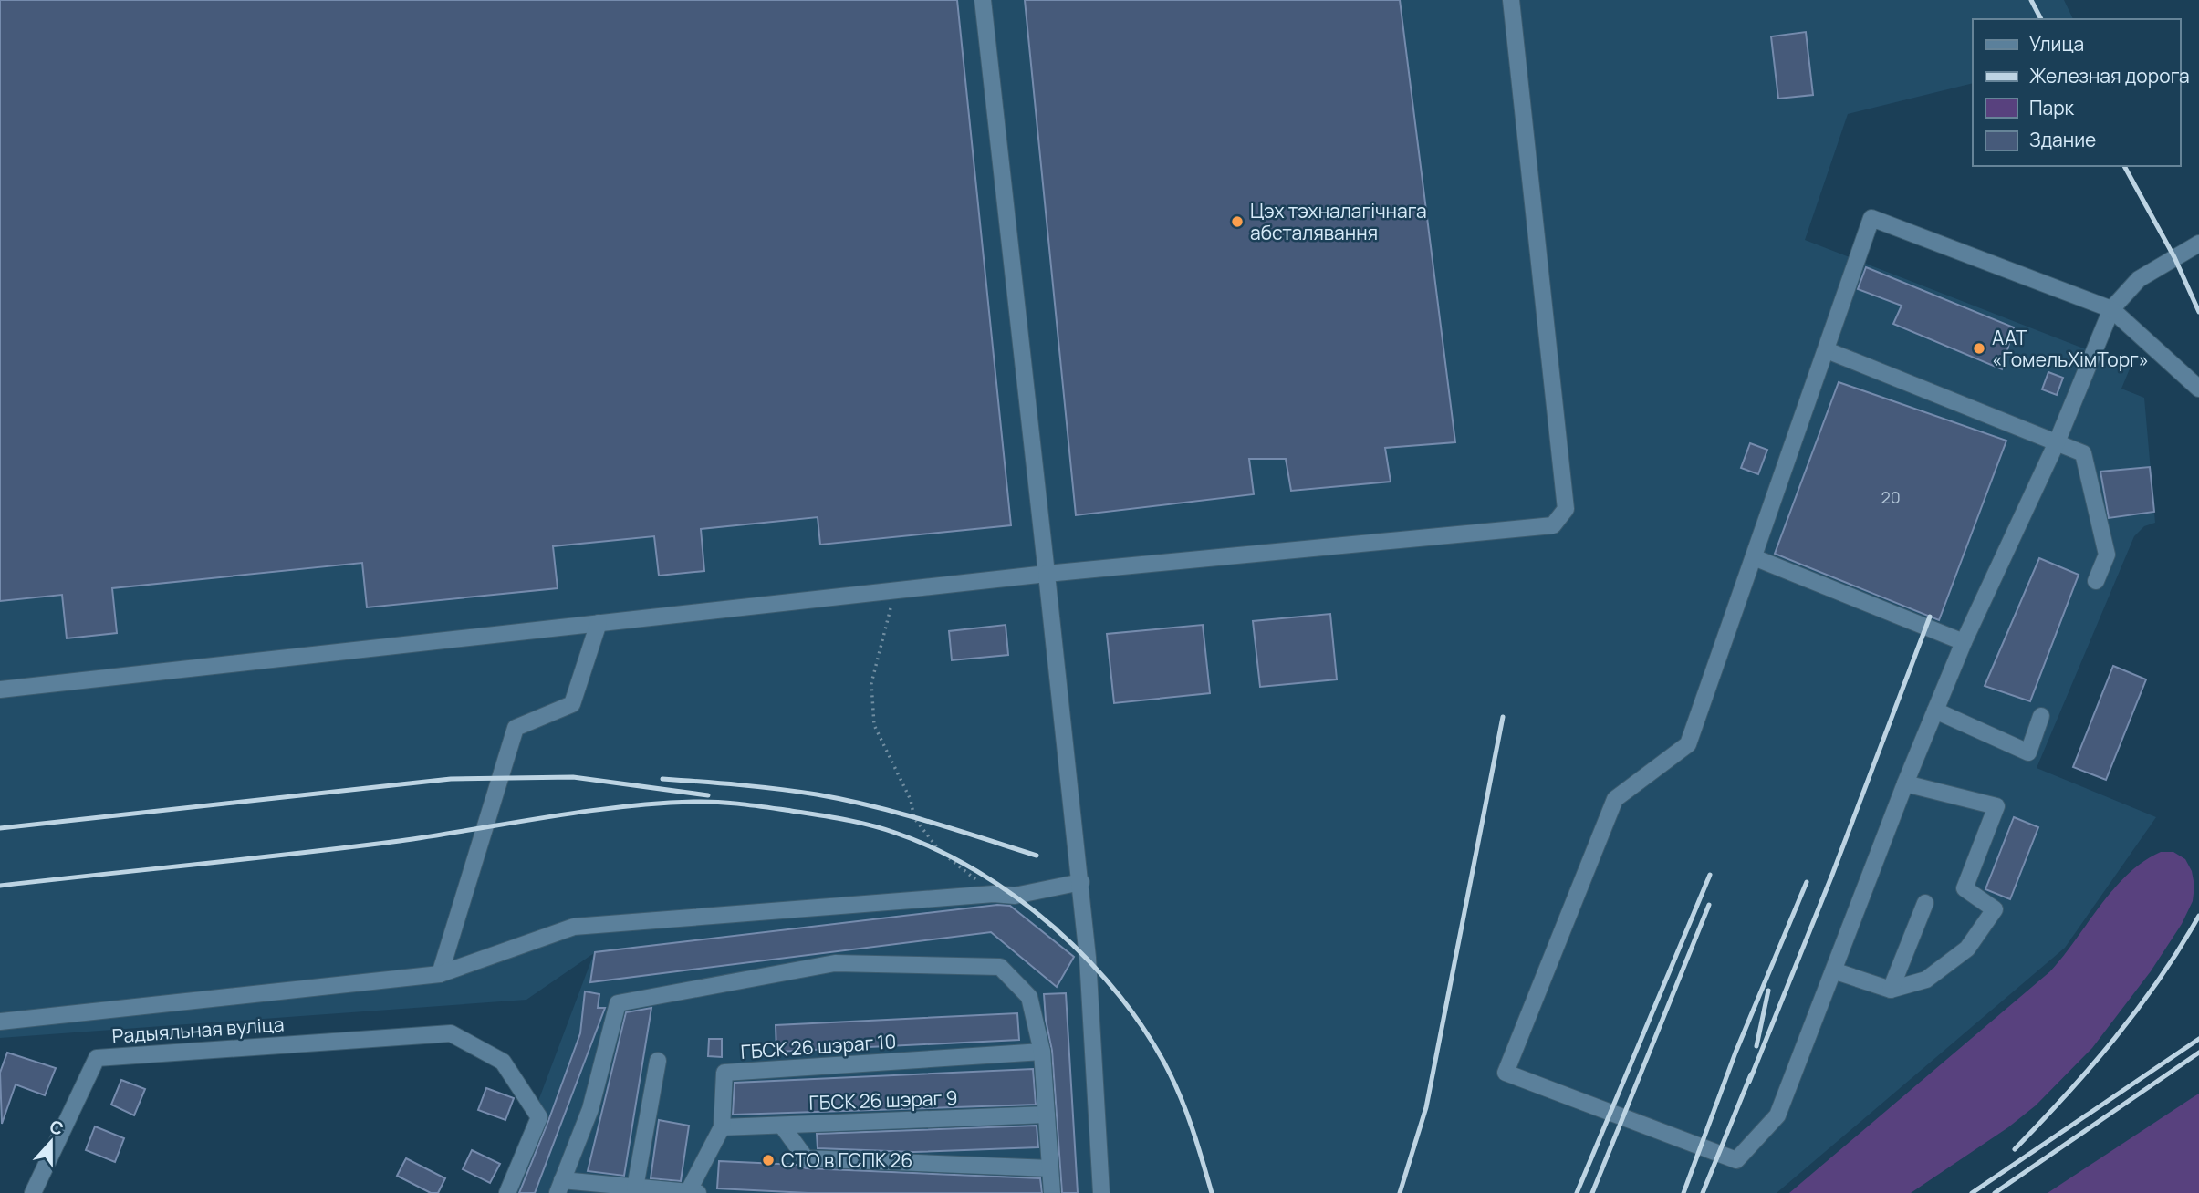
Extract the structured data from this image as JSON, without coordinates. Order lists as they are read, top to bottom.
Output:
{
  "streets": {
    "street": ["Радыяльная вуліца", "ГБСК 26 шэраг 10", "ГБСК 26 шэраг 9"]
  },
  "crossings": [
    ["ГБСК 26 шэраг 10", "ГБСК 26 шэраг 9"]
  ],
  "places": ["Цэх тэхналагічнага абсталявання", "ААТ «ГомельХімТорг»", "СТО в ГСПК 26"],
  "house_numbers": ["20"],
  "legend": [
    "Улица",
    "Железная дорога",
    "Парк",
    "Здание"
  ],
  "north": "top"
}
